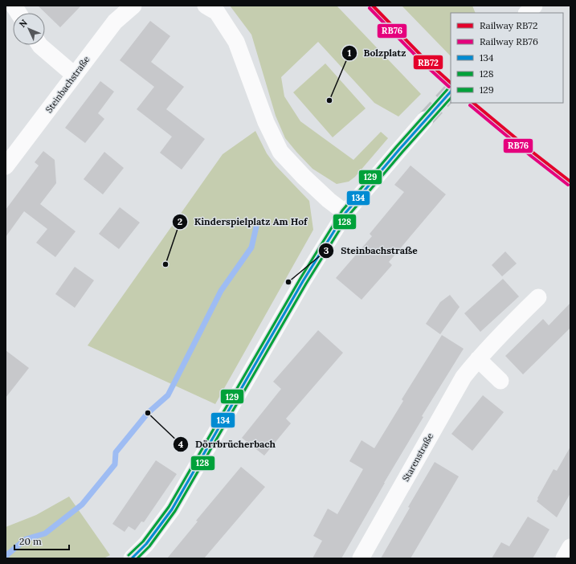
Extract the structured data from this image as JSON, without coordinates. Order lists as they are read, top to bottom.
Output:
{
  "streets": {
    "street": ["Steinbachstraße", "Starenstraße"]
  },
  "places": [
    "Bolzplatz",
    "Kinderspielplatz Am Hof",
    "Steinbachstraße",
    "Dörrbrücherbach"
  ],
  "lines": [
    "rail line RB72",
    "rail line RB76",
    "transit line 129",
    "transit line 134",
    "transit line 128"
  ],
  "legend": [
    "Railway RB72",
    "Railway RB76",
    "134",
    "128",
    "129"
  ],
  "scale_bar": "20 m",
  "north": "top left"
}
